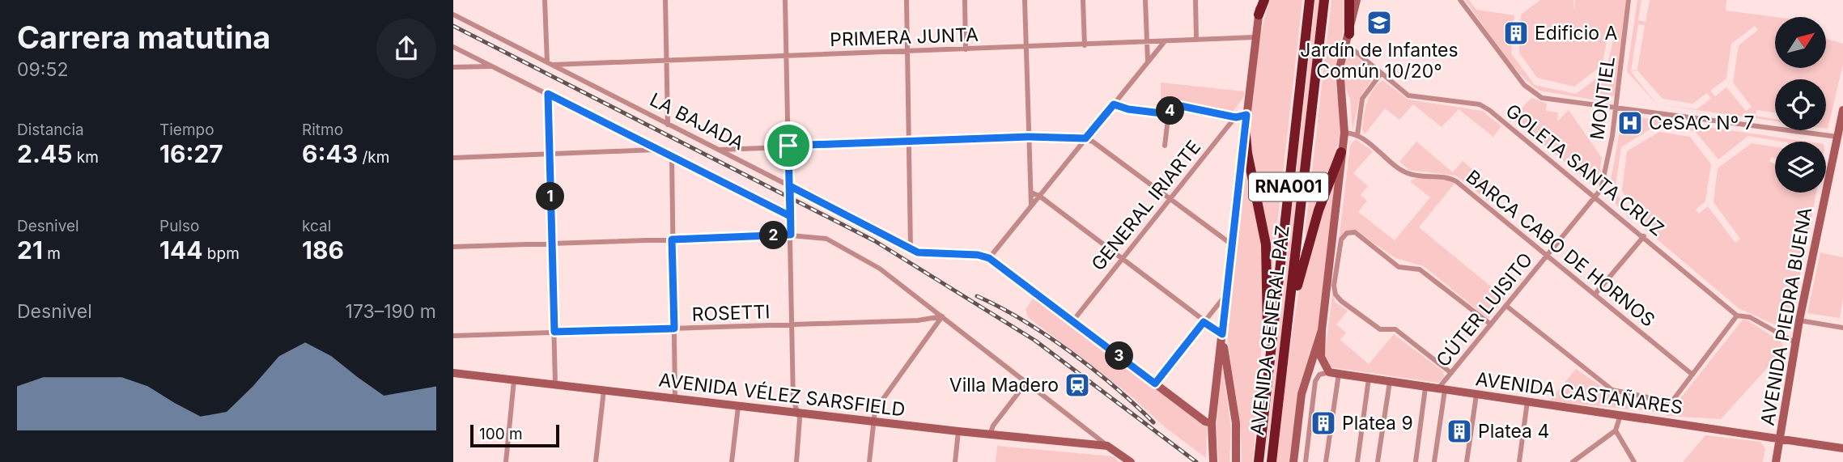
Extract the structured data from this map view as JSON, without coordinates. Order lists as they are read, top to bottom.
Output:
{
  "streets": {
    "highway": ["RNA001", "AVENIDA GENERAL PAZ"],
    "street": [
      "PRIMERA JUNTA",
      "MONTIEL",
      "LA BAJADA",
      "GOLETA SANTA CRUZ",
      "GENERAL IRIARTE",
      "BARCA CABO DE HORNOS",
      "CÚTER LUISITO",
      "ROSETTI",
      "AVENIDA PIEDRA BUENA",
      "AVENIDA CASTAÑARES",
      "AVENIDA VÉLEZ SARSFIELD"
    ]
  },
  "crossings": [
    ["PRIMERA JUNTA", "LA BAJADA"],
    ["PRIMERA JUNTA", "AVENIDA GENERAL PAZ"],
    ["MONTIEL", "GOLETA SANTA CRUZ"],
    ["MONTIEL", "CÚTER LUISITO"],
    ["LA BAJADA", "GENERAL IRIARTE"],
    ["LA BAJADA", "AVENIDA GENERAL PAZ"],
    ["GOLETA SANTA CRUZ", "CÚTER LUISITO"],
    ["GOLETA SANTA CRUZ", "AVENIDA PIEDRA BUENA"],
    ["BARCA CABO DE HORNOS", "CÚTER LUISITO"],
    ["CÚTER LUISITO", "AVENIDA CASTAÑARES"],
    ["AVENIDA PIEDRA BUENA", "AVENIDA CASTAÑARES"]
  ],
  "places": {
    "school or university": ["Jardín de Infantes Común 10/20°"],
    "building": ["Edificio A", "Platea 9", "Platea 4"],
    "hospital": ["CeSAC Nº 7"],
    "station": ["Villa Madero"]
  },
  "scale_bar": "100 m",
  "north": "top right",
  "page": {
    "heading": ["Carrera matutina", "09:52"],
    "stats": [
      ["Distancia", "2.45 km"],
      ["Tiempo", "16:27"],
      ["Ritmo", "6:43 /km"],
      ["Desnivel", "21 m"],
      ["Pulso", "144 bpm"],
      ["kcal", "186"]
    ],
    "pins": [
      "4",
      "1",
      "2",
      "3"
    ],
    "chart": ["Desnivel", "173–190 m"],
    "scale": "100 m"
  }
}
